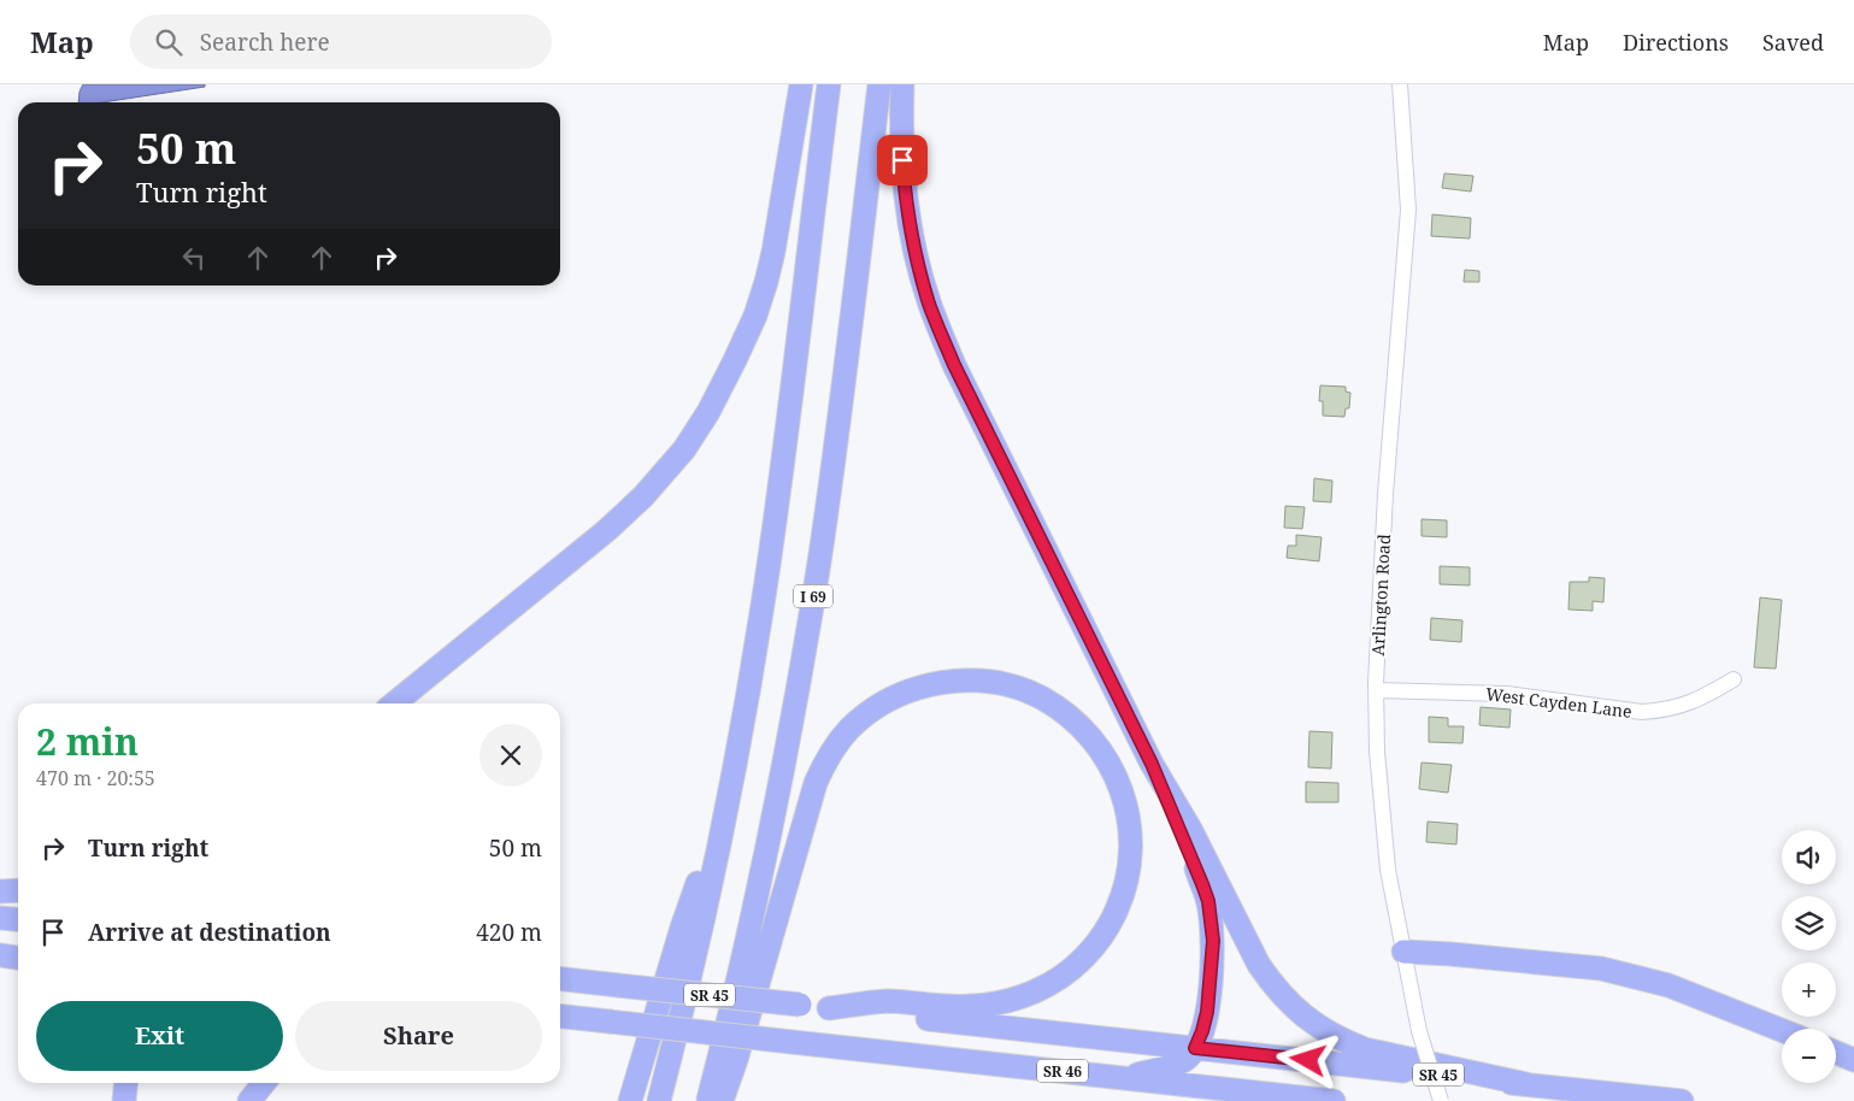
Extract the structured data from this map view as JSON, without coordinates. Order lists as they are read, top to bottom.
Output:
{
  "streets": {
    "highway": ["I 69", "SR 45", "SR 46"],
    "street": ["Arlington Road", "West Cayden Lane"]
  },
  "crossings": [
    ["Arlington Road", "West Cayden Lane"]
  ],
  "page": {
    "header": "Map",
    "search": "Search here",
    "nav": ["Map", "Directions", "Saved"],
    "turn": ["50 m", "Turn right"],
    "heading": ["2 min", "470 m · 20:55"],
    "list": [
      {
        "name": "Turn right",
        "value": "50 m"
      },
      {
        "name": "Arrive at destination",
        "value": "420 m"
      }
    ],
    "map_buttons": ["+", "−"],
    "buttons": ["Exit", "Share"]
  }
}
